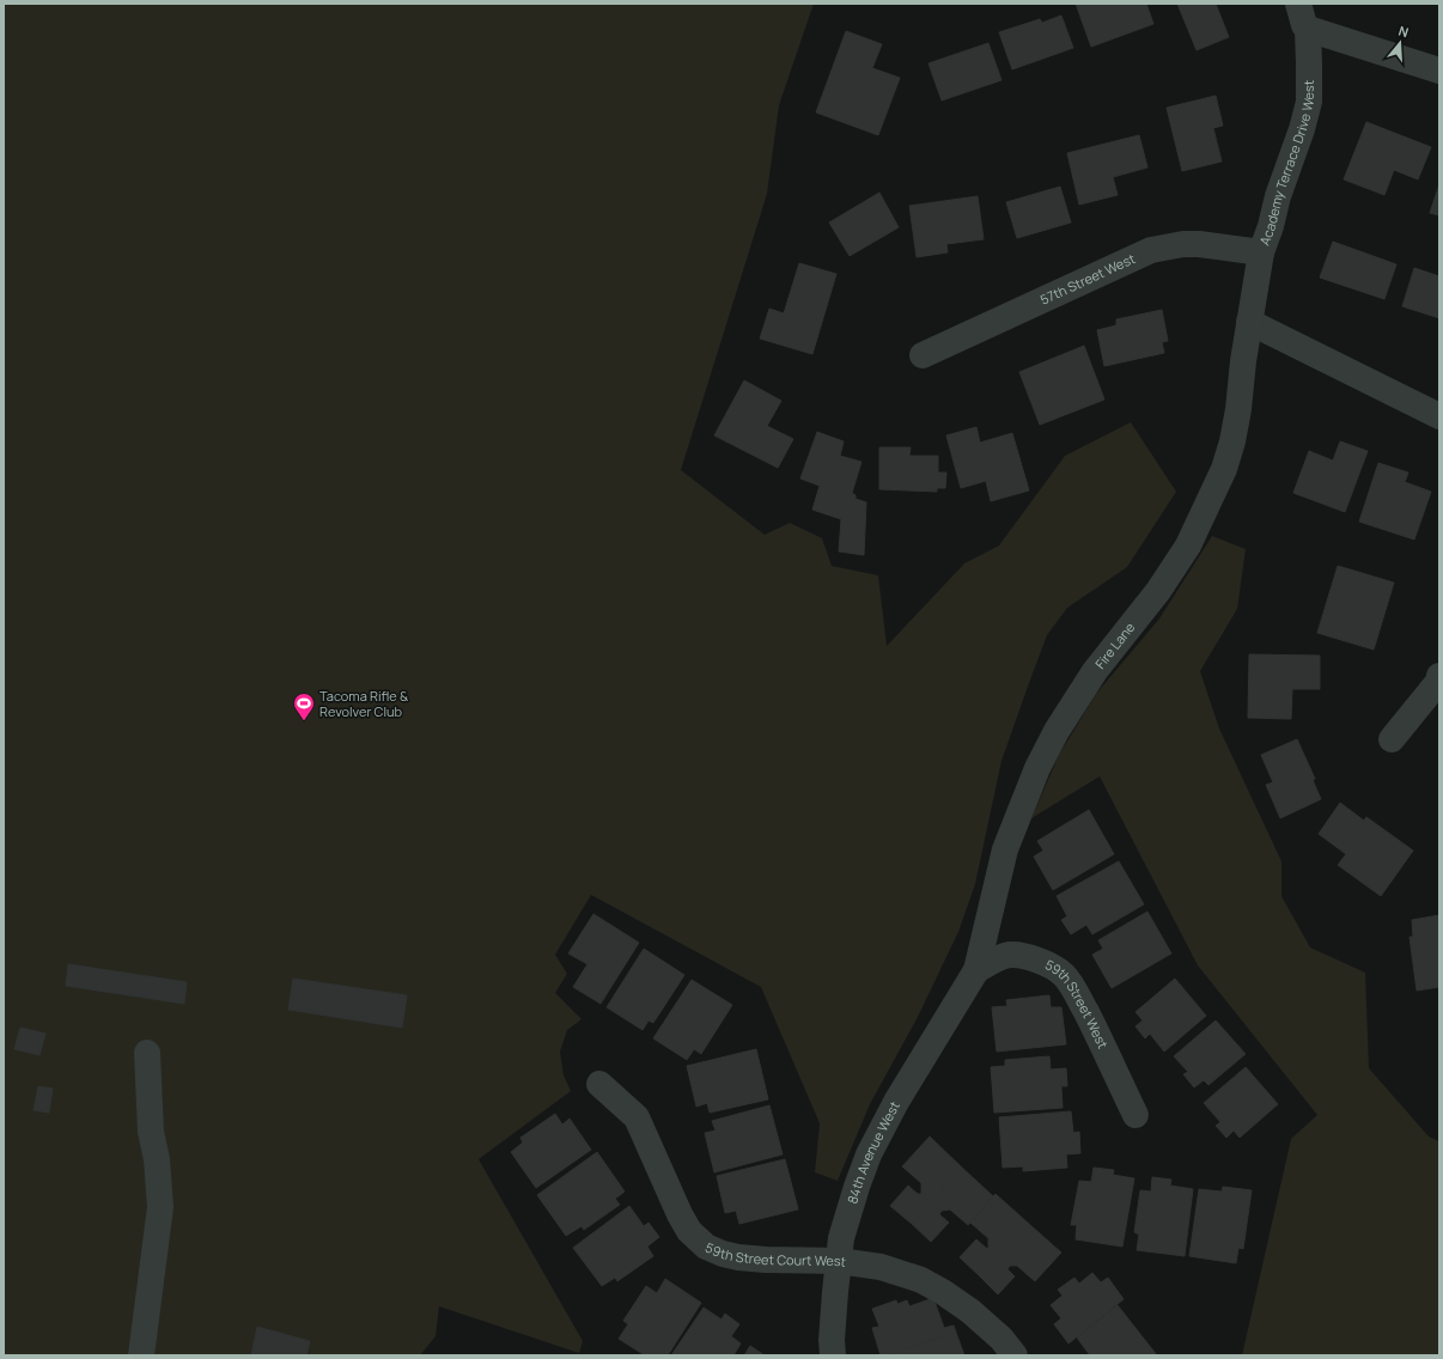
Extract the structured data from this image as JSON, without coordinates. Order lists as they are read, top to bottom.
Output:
{
  "streets": {
    "street": [
      "Academy Terrace Drive West",
      "57th Street West",
      "Fire Lane",
      "59th Street West",
      "84th Avenue West",
      "59th Street Court West"
    ]
  },
  "crossings": [
    ["Academy Terrace Drive West", "57th Street West"],
    ["Academy Terrace Drive West", "Fire Lane"],
    ["Fire Lane", "59th Street West"],
    ["Fire Lane", "84th Avenue West"],
    ["59th Street West", "84th Avenue West"],
    ["84th Avenue West", "59th Street Court West"]
  ],
  "places": {
    "sports": ["Tacoma Rifle & Revolver Club"]
  },
  "north": "top"
}
